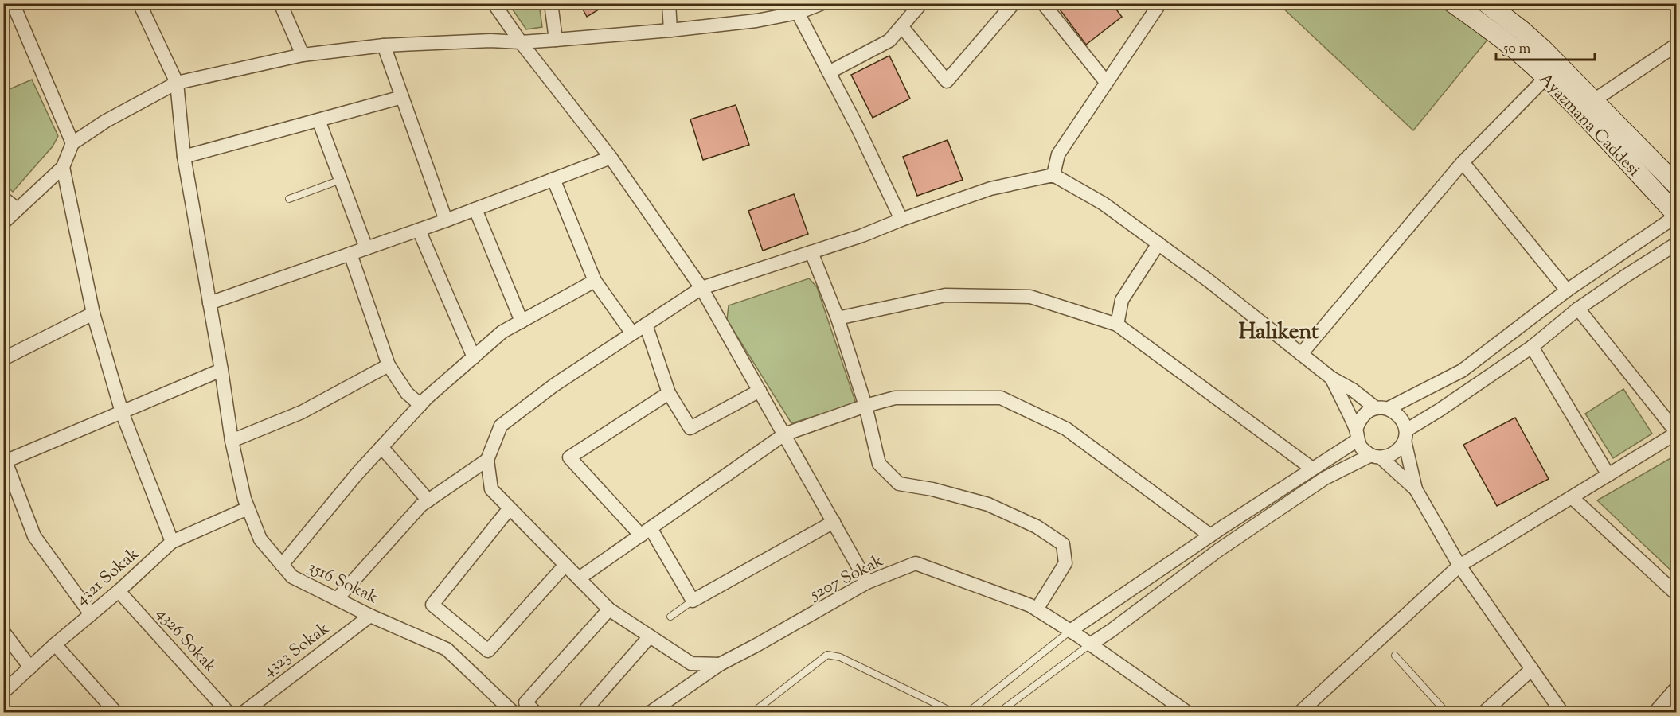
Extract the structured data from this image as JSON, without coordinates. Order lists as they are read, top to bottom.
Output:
{
  "streets": {
    "main road": ["Ayazmana Caddesi"],
    "street": [
      "4321 Sokak",
      "5207 Sokak",
      "3516 Sokak",
      "4326 Sokak",
      "4323 Sokak"
    ]
  },
  "crossings": [
    ["4321 Sokak", "3516 Sokak"],
    ["4321 Sokak", "4326 Sokak"],
    ["3516 Sokak", "4323 Sokak"]
  ],
  "districts": ["Halıkent"],
  "scale_bar": "50 m"
}
